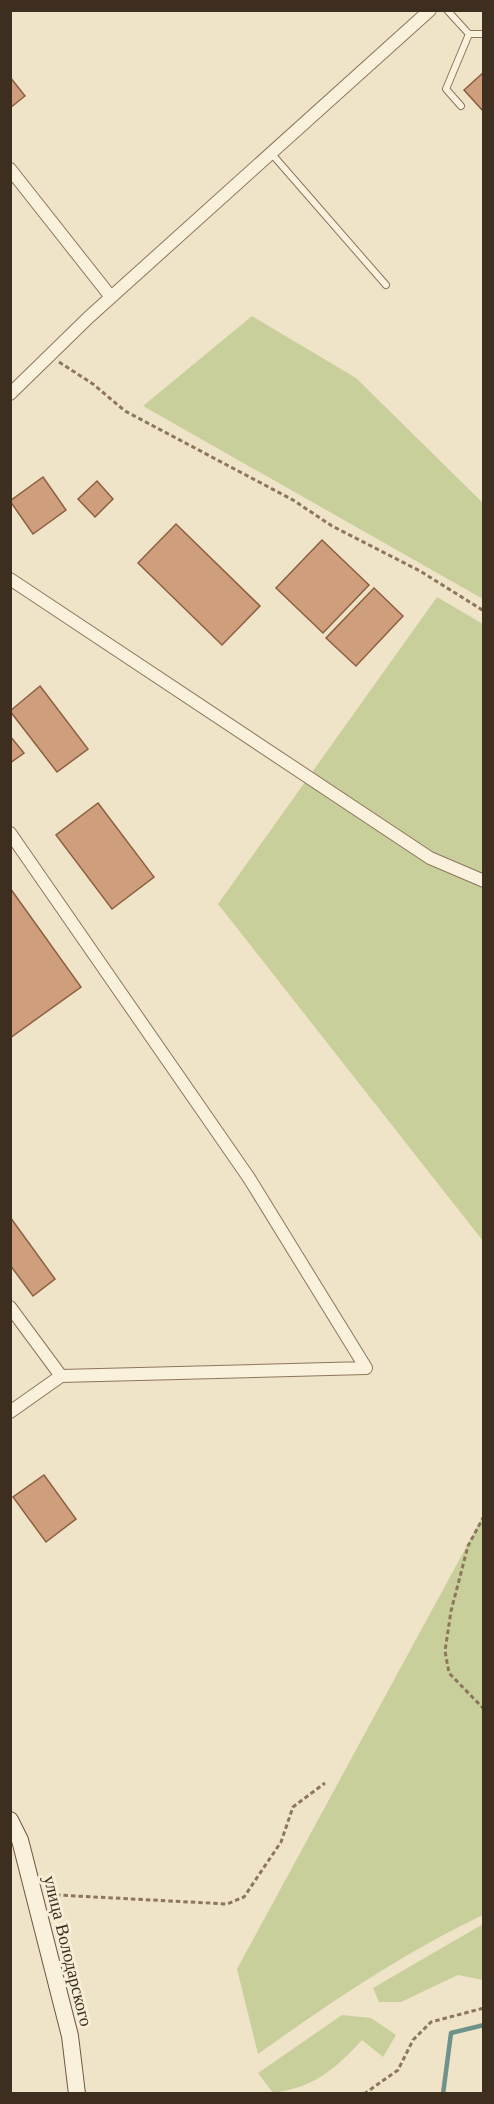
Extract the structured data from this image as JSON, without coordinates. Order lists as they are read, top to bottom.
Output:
{
  "streets": {
    "main road": ["улица Володарского"]
  }
}
